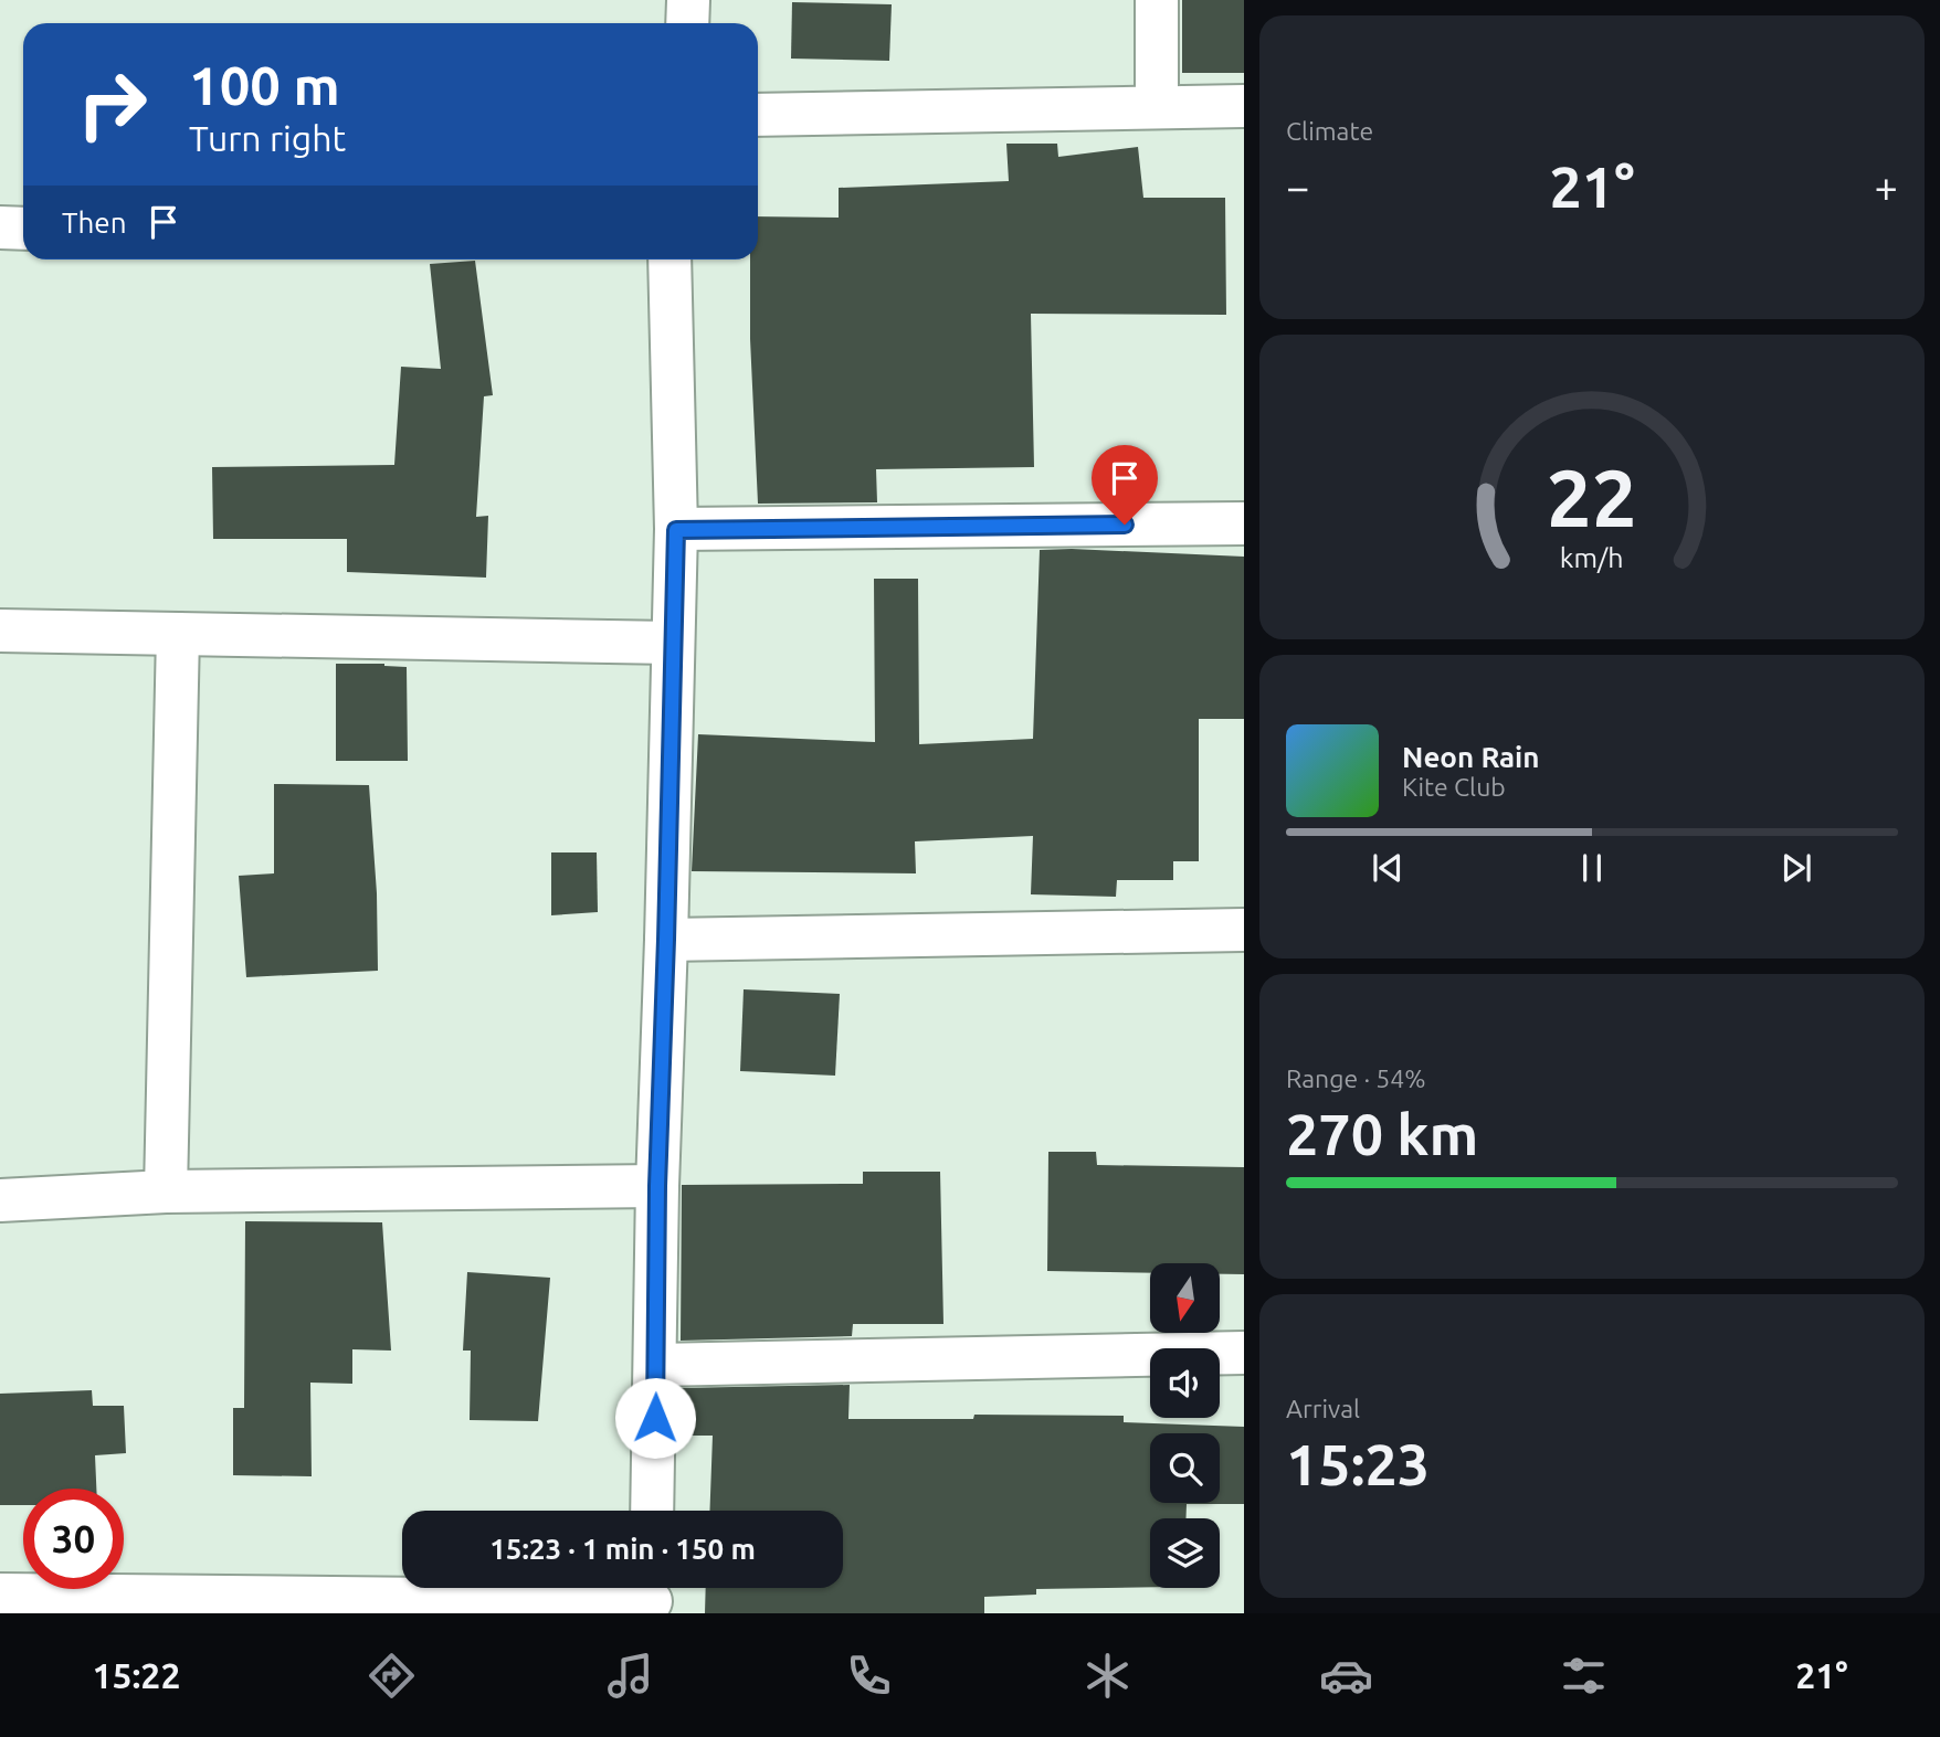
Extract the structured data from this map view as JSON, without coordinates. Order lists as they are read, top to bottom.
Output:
{
  "north": "bottom",
  "page": {
    "tile": [
      "Climate",
      ["Range · 54%", "270 km"],
      ["Arrival", "15:23"]
    ],
    "turn": ["100 m", "Turn right"],
    "heat": ["−", "21°", "+"],
    "then": "Then",
    "song": ["Neon Rain", "Kite Club"],
    "limit": "30",
    "trip": "15:23 · 1 min · 150 m",
    "tabs": ["15:22", "21°"],
    "gauge": ["22", "km/h"]
  }
}
